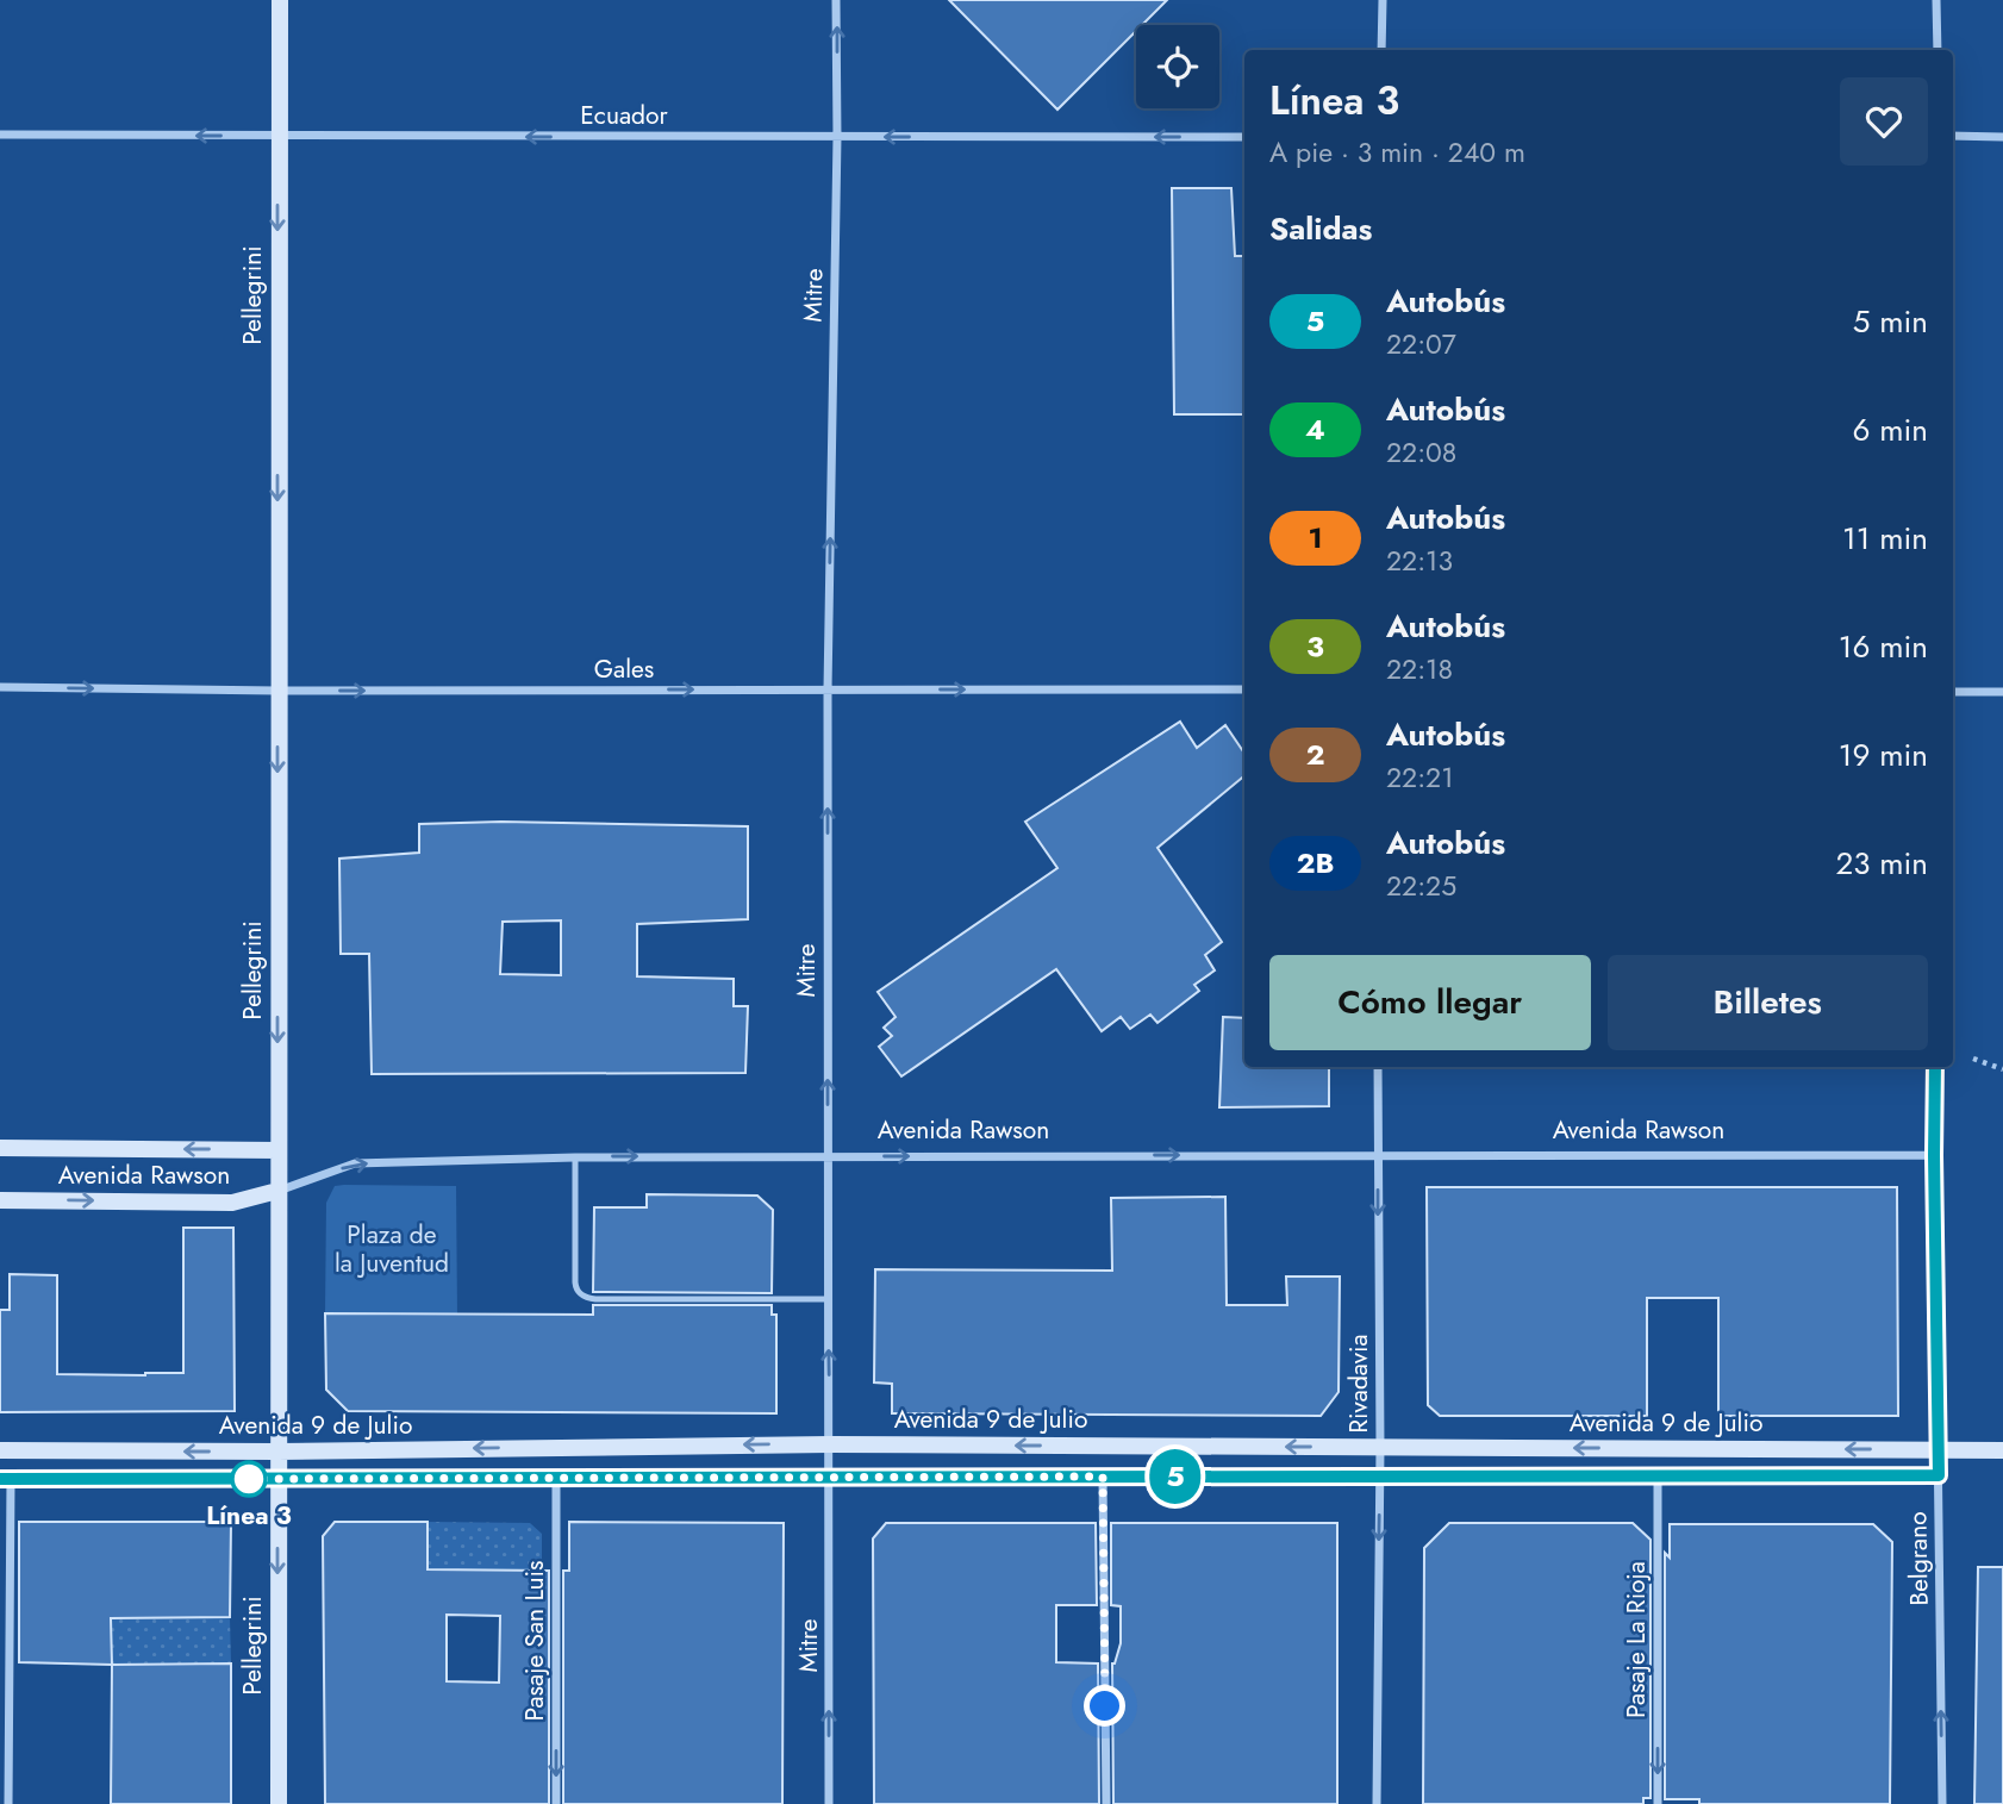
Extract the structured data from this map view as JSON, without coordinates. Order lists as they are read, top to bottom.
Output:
{
  "streets": {
    "street": [
      "Ecuador",
      "Pellegrini",
      "Mitre",
      "Gales",
      "Avenida Rawson",
      "Rivadavia",
      "Avenida 9 de Julio",
      "Belgrano",
      "Pasaje La Rioja",
      "Pasaje San Luis"
    ]
  },
  "crossings": [
    ["Ecuador", "Pellegrini"],
    ["Ecuador", "Mitre"],
    ["Pellegrini", "Gales"],
    ["Pellegrini", "Avenida Rawson"],
    ["Pellegrini", "Avenida 9 de Julio"],
    ["Mitre", "Gales"],
    ["Mitre", "Avenida Rawson"],
    ["Mitre", "Avenida 9 de Julio"],
    ["Avenida Rawson", "Rivadavia"],
    ["Avenida Rawson", "Belgrano"],
    ["Rivadavia", "Avenida 9 de Julio"],
    ["Avenida 9 de Julio", "Belgrano"],
    ["Avenida 9 de Julio", "Pasaje La Rioja"],
    ["Avenida 9 de Julio", "Pasaje San Luis"]
  ],
  "one_way": [
    "Ecuador",
    "Pellegrini",
    "Mitre",
    "Gales",
    "Rivadavia",
    "Belgrano",
    "Pasaje La Rioja",
    "Pasaje San Luis"
  ],
  "parks": ["Plaza de la Juventud"],
  "places": ["Línea 3"],
  "lines": ["bus line 5"],
  "page": {
    "on_map": "5",
    "heading": [
      ["Línea 3", "A pie · 3 min · 240 m"],
      "Salidas"
    ],
    "list": [
      {
        "mark": "5",
        "name": "Autobús",
        "note": "22:07",
        "value": "5 min"
      },
      {
        "mark": "4",
        "name": "Autobús",
        "note": "22:08",
        "value": "6 min"
      },
      {
        "mark": "1",
        "name": "Autobús",
        "note": "22:13",
        "value": "11 min"
      },
      {
        "mark": "3",
        "name": "Autobús",
        "note": "22:18",
        "value": "16 min"
      },
      {
        "mark": "2",
        "name": "Autobús",
        "note": "22:21",
        "value": "19 min"
      },
      {
        "mark": "2B",
        "name": "Autobús",
        "note": "22:25",
        "value": "23 min"
      }
    ],
    "buttons": ["Cómo llegar", "Billetes"]
  }
}
